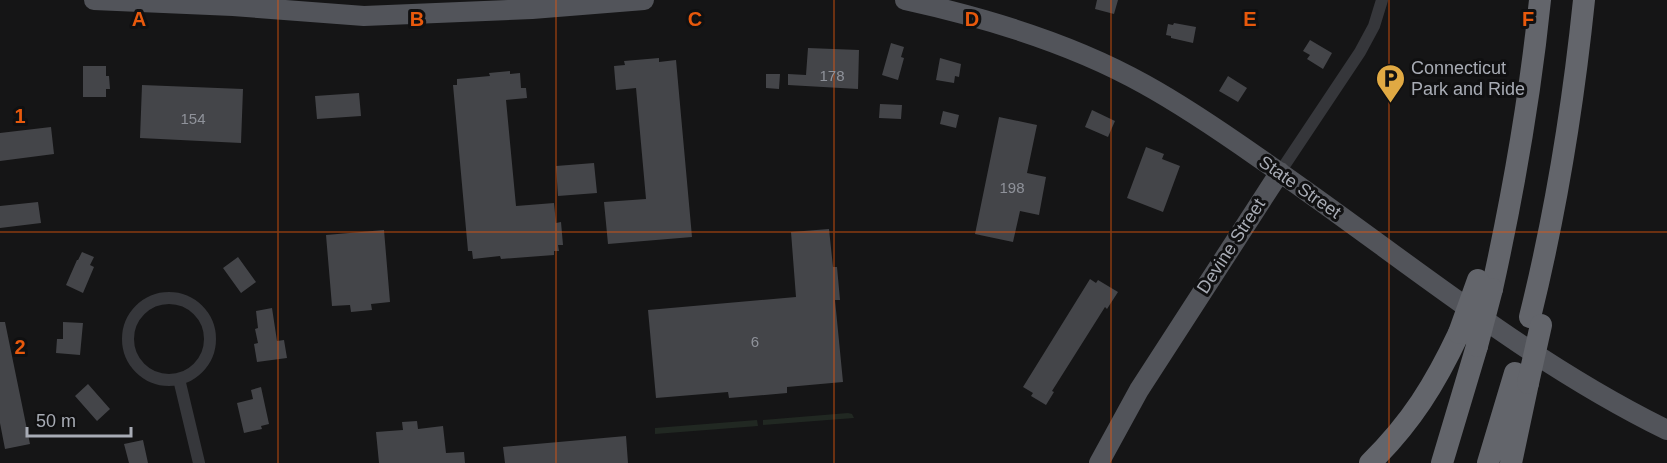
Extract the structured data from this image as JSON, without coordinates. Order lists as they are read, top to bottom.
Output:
{
  "streets": {
    "main road": ["State Street", "Devine Street"]
  },
  "crossings": [
    ["State Street", "Devine Street"]
  ],
  "places": {
    "parking": ["Connecticut Park and Ride"]
  },
  "house_numbers": [
    "178",
    "154",
    "198",
    "6"
  ],
  "scale_bar": "50 m",
  "grid": {
    "columns": [
      "A",
      "B",
      "C",
      "D",
      "E",
      "F"
    ],
    "rows": ["1", "2"]
  }
}
